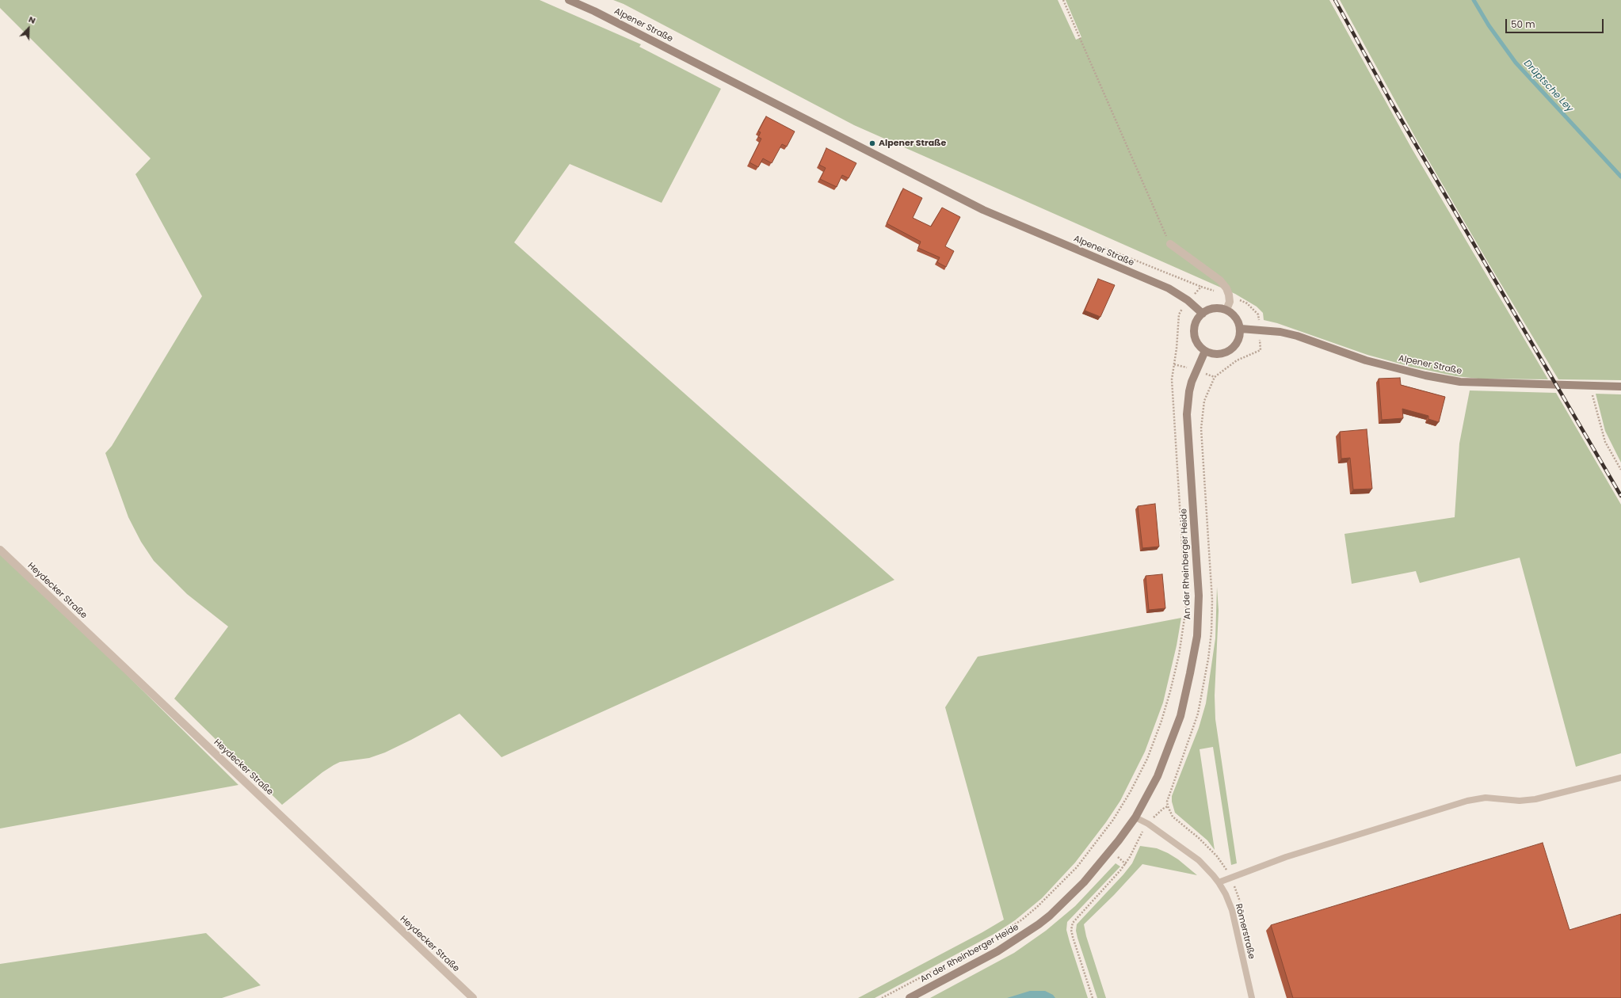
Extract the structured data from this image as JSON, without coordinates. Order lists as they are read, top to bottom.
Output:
{
  "streets": {
    "street": ["Alpener Straße", "An der Rheinberger Heide", "Heydecker Straße"],
    "lane": ["Römerstraße"]
  },
  "crossings": [
    ["Alpener Straße", "An der Rheinberger Heide"],
    ["An der Rheinberger Heide", "Römerstraße"]
  ],
  "water": ["Drüptsche Ley"],
  "places": ["Alpener Straße"],
  "scale_bar": "50 m",
  "north": "top right"
}
